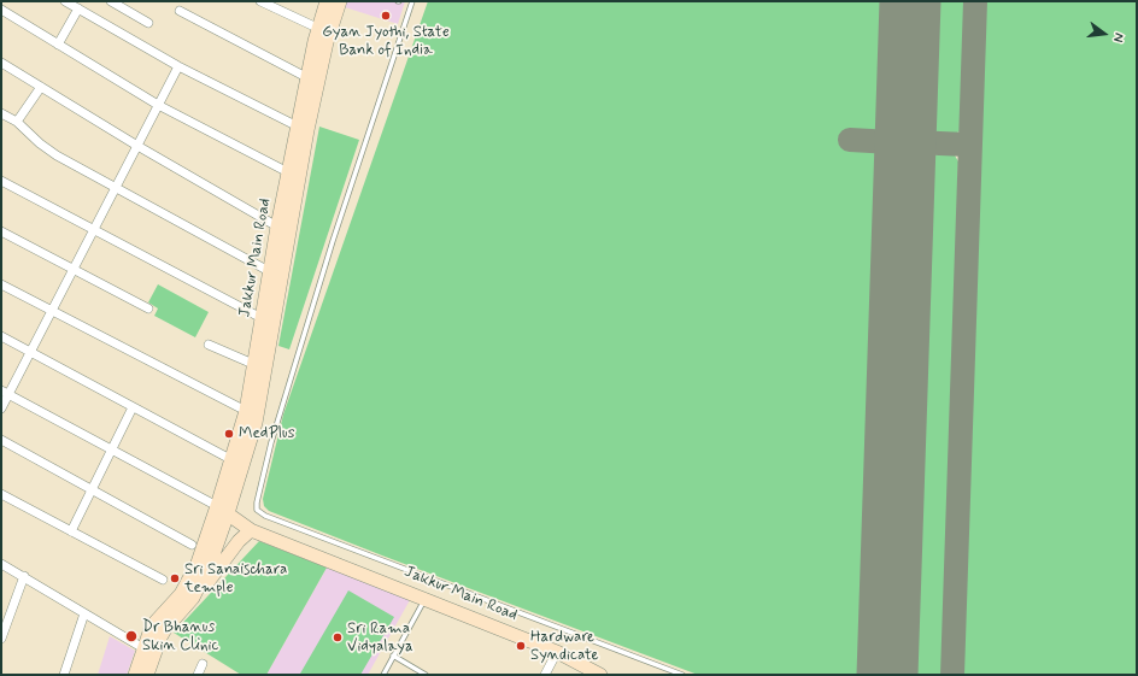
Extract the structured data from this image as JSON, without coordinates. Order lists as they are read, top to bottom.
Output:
{
  "streets": {
    "main road": ["Jakkur Main Road"]
  },
  "places": [
    "Gyan Jyothi, State Bank of India",
    "MedPlus",
    "Sri Sanaischara temple",
    "Dr Bhanus Skin Clinic",
    "Sri Rama Vidyalaya",
    "Hardware Syndicate"
  ],
  "north": "right"
}
